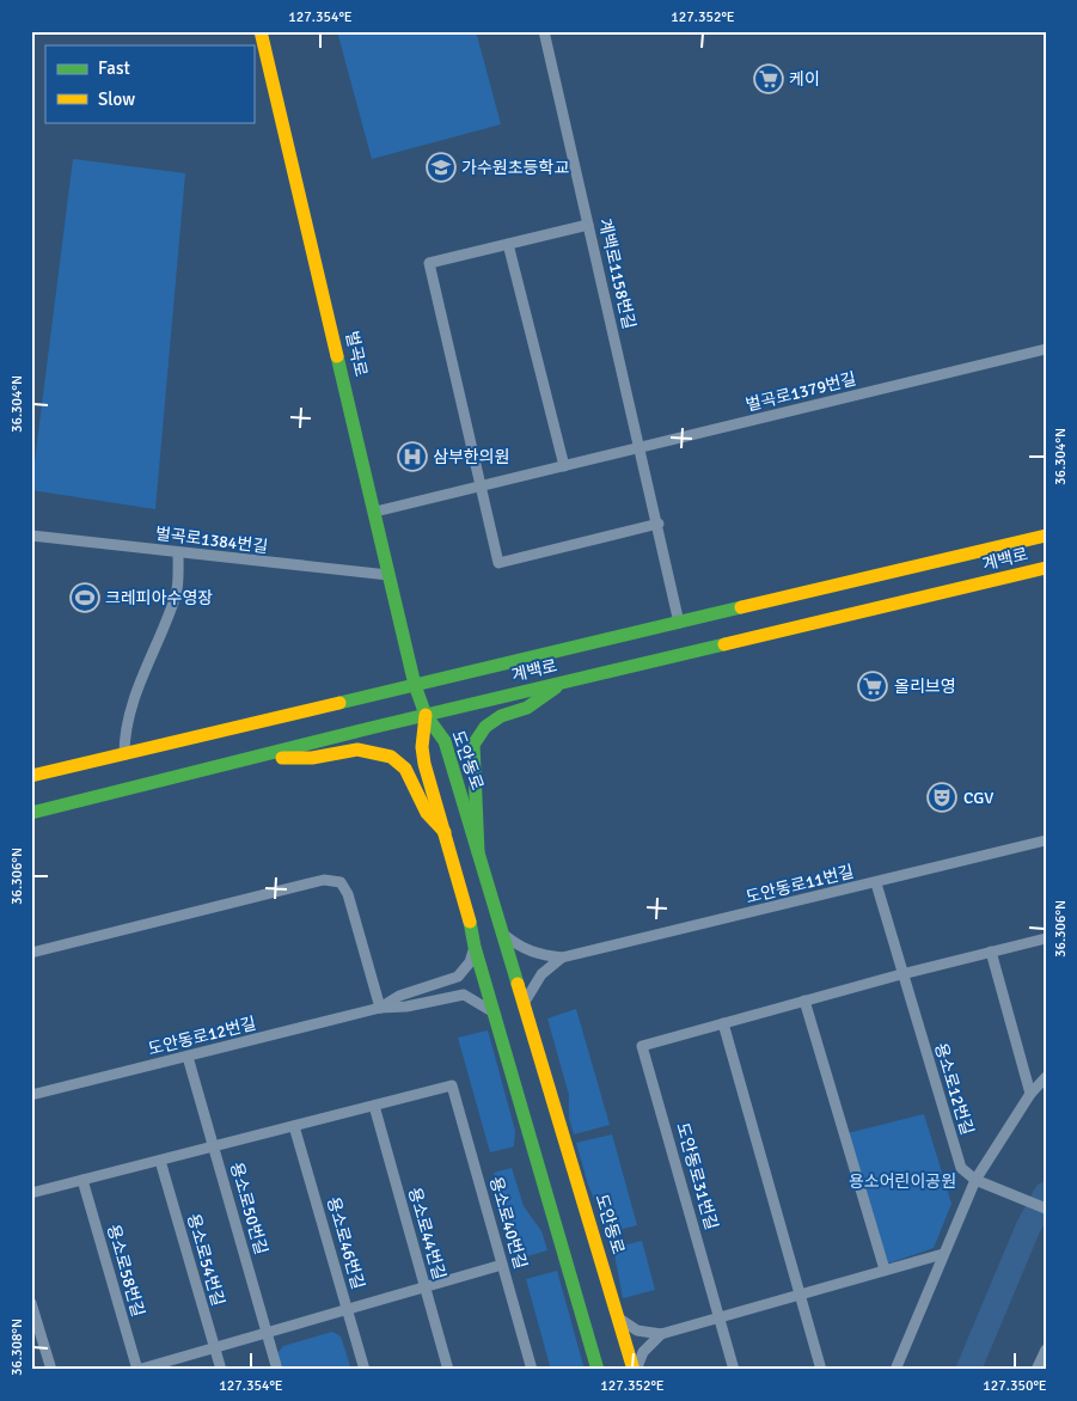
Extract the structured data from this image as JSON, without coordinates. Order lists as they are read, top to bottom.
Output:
{
  "streets": {
    "main road": ["벌곡로", "계백로", "도안동로"],
    "street": [
      "계백로1158번길",
      "벌곡로1379번길",
      "벌곡로1384번길",
      "도안동로11번길",
      "도안동로12번길",
      "용소로12번길",
      "도안동로31번길",
      "용소로50번길",
      "용소로40번길",
      "용소로44번길",
      "용소로46번길",
      "용소로54번길",
      "용소로58번길"
    ]
  },
  "crossings": [
    ["계백로1158번길", "벌곡로1379번길"],
    ["계백로1158번길", "계백로"],
    ["벌곡로", "벌곡로1379번길"],
    ["벌곡로", "벌곡로1384번길"],
    ["벌곡로", "계백로"],
    ["벌곡로", "도안동로"],
    ["계백로", "도안동로"],
    ["도안동로11번길", "용소로12번길"],
    ["도안동로12번길", "용소로50번길"],
    ["용소로40번길", "용소로44번길"]
  ],
  "parks": ["용소어린이공원"],
  "places": {
    "supermarket": ["케이", "올리브영"],
    "school or university": ["가수원초등학교"],
    "hospital": ["삼부한의원"],
    "sports": ["크레피아수영장"],
    "theatre": ["CGV"]
  },
  "legend": ["Fast", "Slow"],
  "coordinates": [
    "127.354°E",
    "127.352°E",
    "36.304°N",
    "36.306°N",
    "36.308°N",
    "127.350°E"
  ]
}
